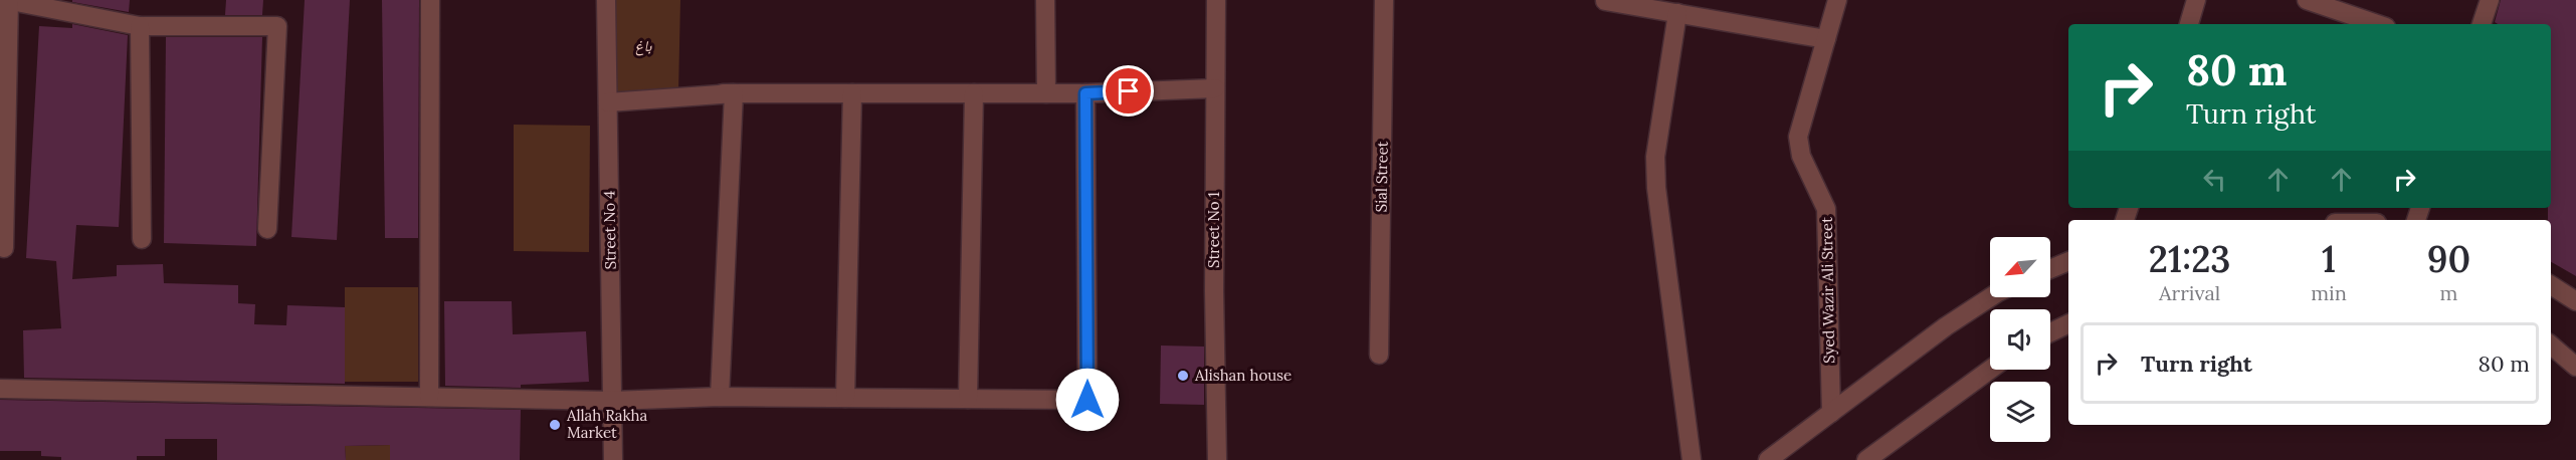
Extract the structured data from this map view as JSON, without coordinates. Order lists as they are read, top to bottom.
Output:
{
  "streets": {
    "street": [
      "Sial Street",
      "Street No 4",
      "Street No 1",
      "Syed Wazir Ali Street"
    ]
  },
  "parks": ["باغ"],
  "places": ["Alishan house", "Allah Rakha Market"],
  "north": "bottom left",
  "page": {
    "turn": ["80 m", "Turn right"],
    "eta": [
      "21:23",
      "Arrival",
      "1",
      "min",
      "90",
      "m"
    ],
    "list": [
      {
        "name": "Turn right",
        "value": "80 m"
      }
    ]
  }
}
